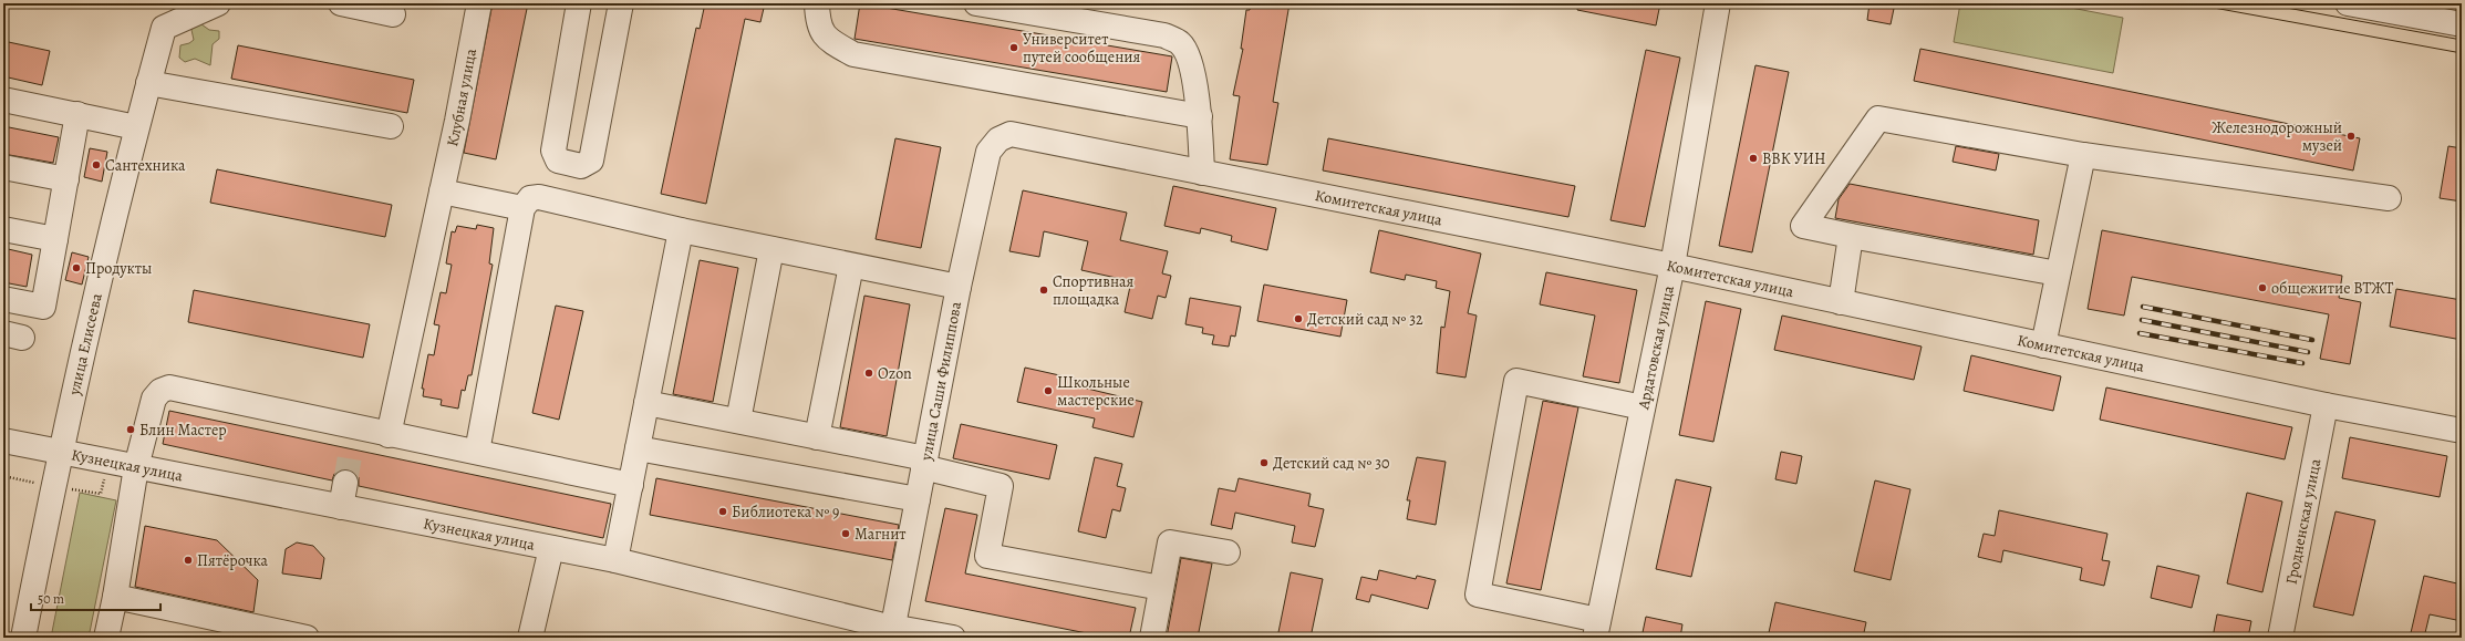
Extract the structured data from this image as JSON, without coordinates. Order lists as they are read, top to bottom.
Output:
{
  "streets": {
    "street": [
      "Клубная улица",
      "Комитетская улица",
      "улица Елисеева",
      "Ардатовская улица",
      "улица Саши Филиппова",
      "Кузнецкая улица",
      "Гродненская улица"
    ]
  },
  "crossings": [
    ["Комитетская улица", "Ардатовская улица"],
    ["Комитетская улица", "улица Саши Филиппова"],
    ["Комитетская улица", "Гродненская улица"],
    ["улица Елисеева", "Кузнецкая улица"],
    ["улица Саши Филиппова", "Кузнецкая улица"]
  ],
  "places": [
    "Университет путей сообщения",
    "Железнодорожный музей",
    "ВВК УИН",
    "Сантехника",
    "Продукты",
    "общежитие ВТЖТ",
    "Спортивная площадка",
    "Детский сад № 32",
    "Ozon",
    "Школьные мастерские",
    "Блин Мастер",
    "Детский сад № 30",
    "Библиотека № 9",
    "Магнит",
    "Пятёрочка"
  ],
  "scale_bar": "50 m"
}
